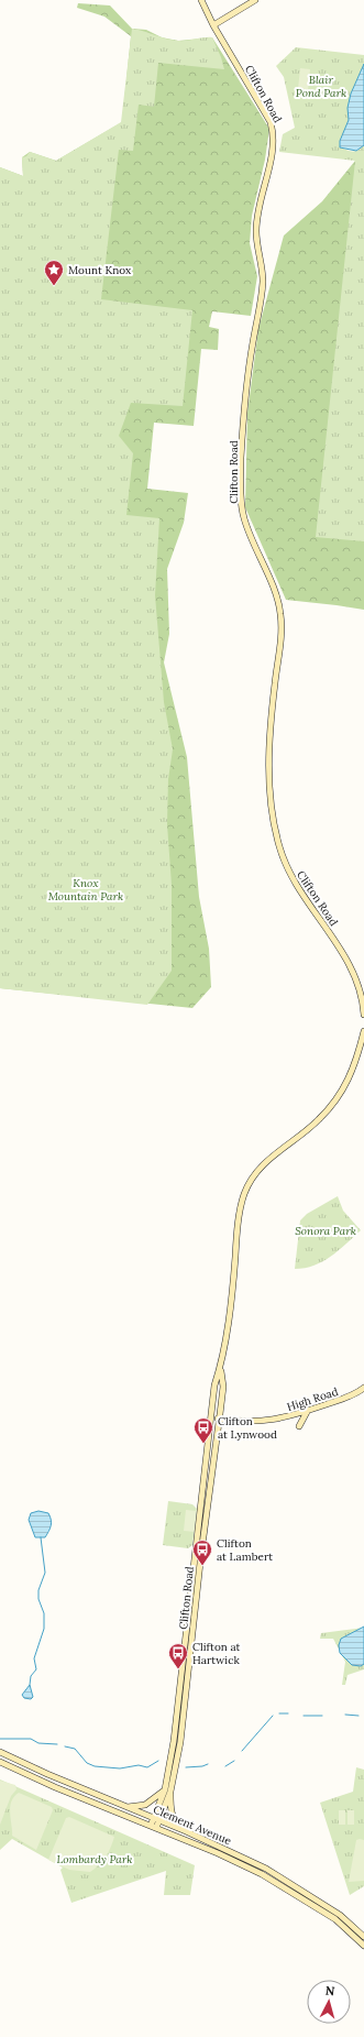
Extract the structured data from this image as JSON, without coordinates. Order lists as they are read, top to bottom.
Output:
{
  "streets": {
    "main road": ["Clifton Road", "High Road", "Clement Avenue"]
  },
  "crossings": [
    ["Clifton Road", "High Road"],
    ["Clifton Road", "Clement Avenue"]
  ],
  "parks": [
    "Blair Pond Park",
    "Knox Mountain Park",
    "Sonora Park",
    "Lombardy Park"
  ],
  "places": {
    "place": ["Mount Knox"],
    "bus stop": ["Clifton at Lynwood", "Clifton at Lambert", "Clifton at Hartwick"]
  },
  "north": "top"
}
